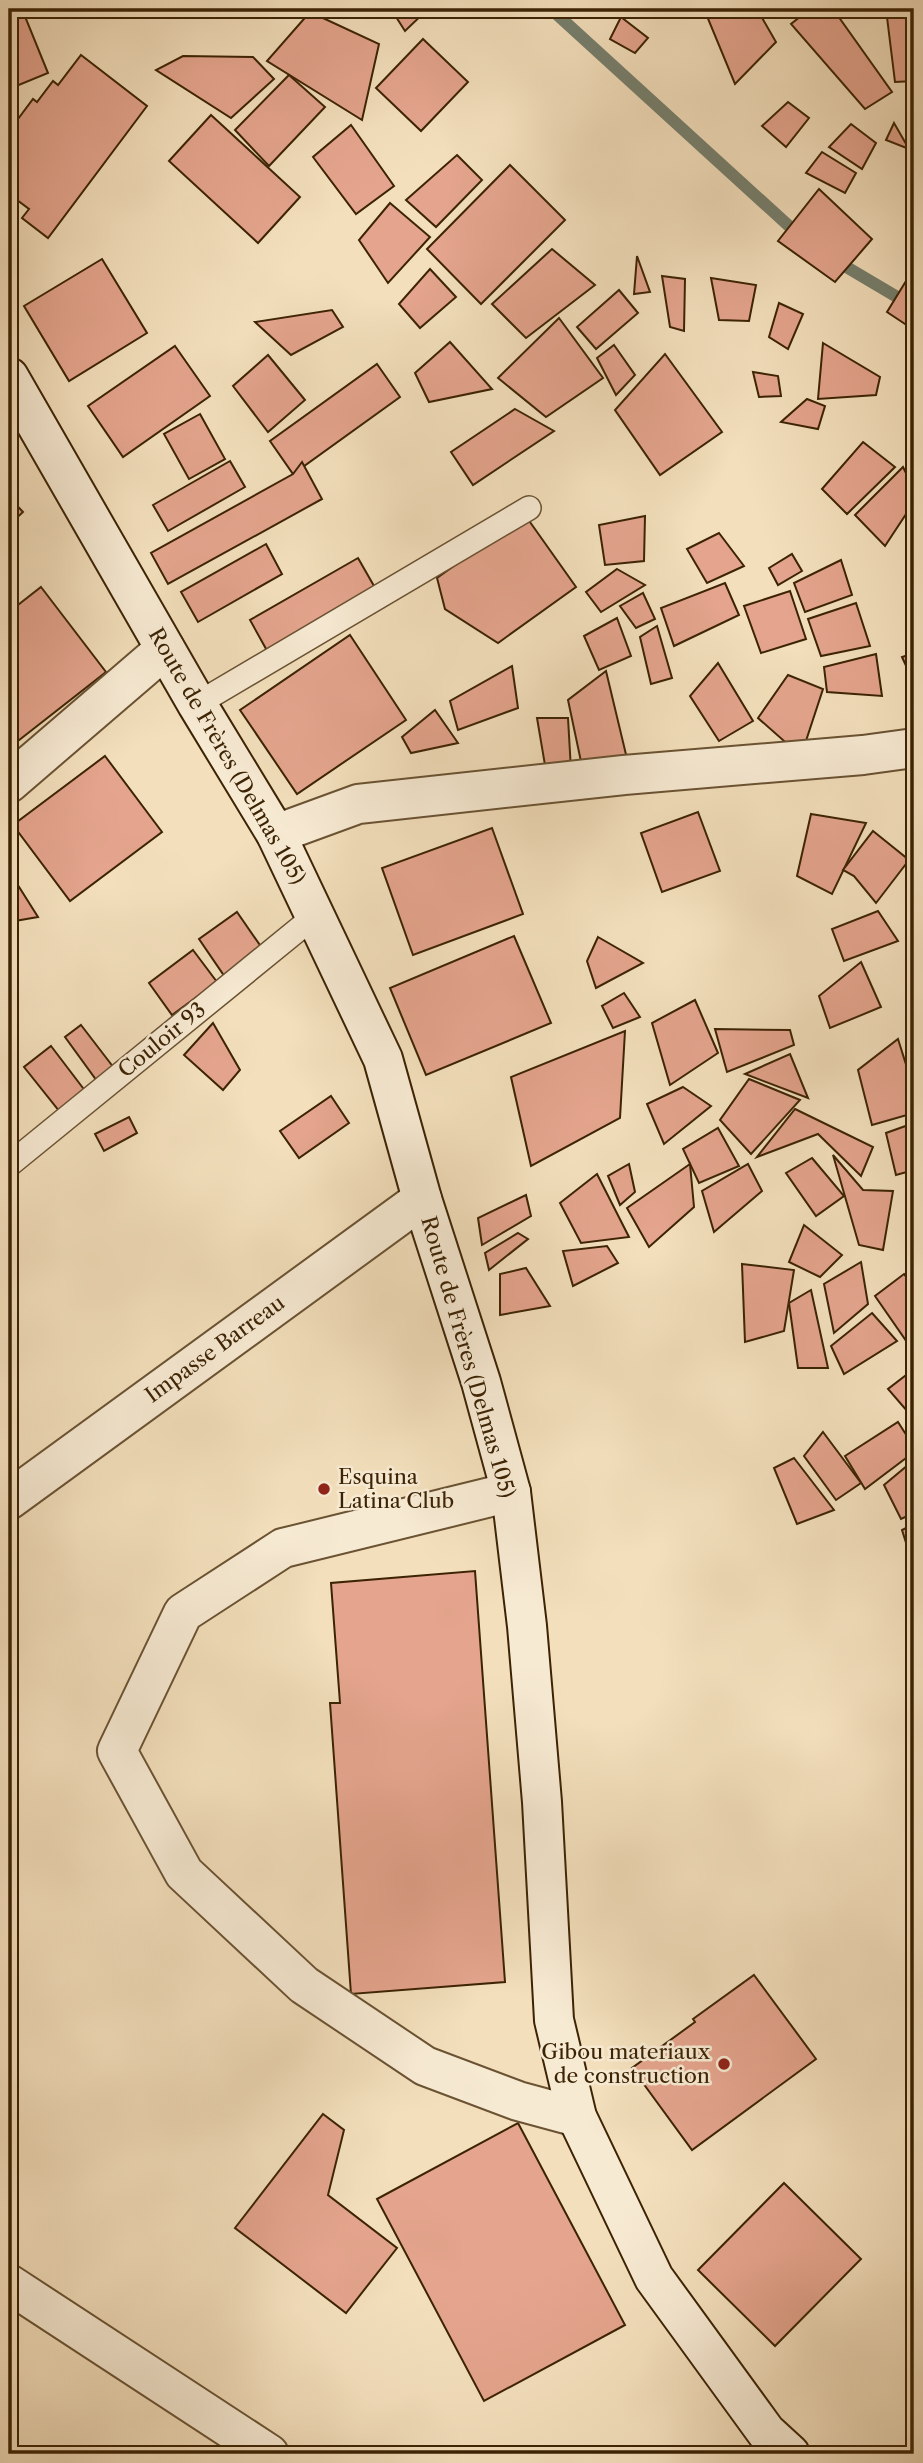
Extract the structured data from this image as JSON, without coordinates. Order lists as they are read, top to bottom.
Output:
{
  "streets": {
    "street": ["Route de Frères (Delmas 105)", "Impasse Barreau"],
    "lane": ["Couloir 93"]
  },
  "crossings": [
    ["Route de Frères (Delmas 105)", "Couloir 93"],
    ["Route de Frères (Delmas 105)", "Impasse Barreau"]
  ],
  "places": ["Esquina Latina Club", "Gibou materiaux de construction"]
}
